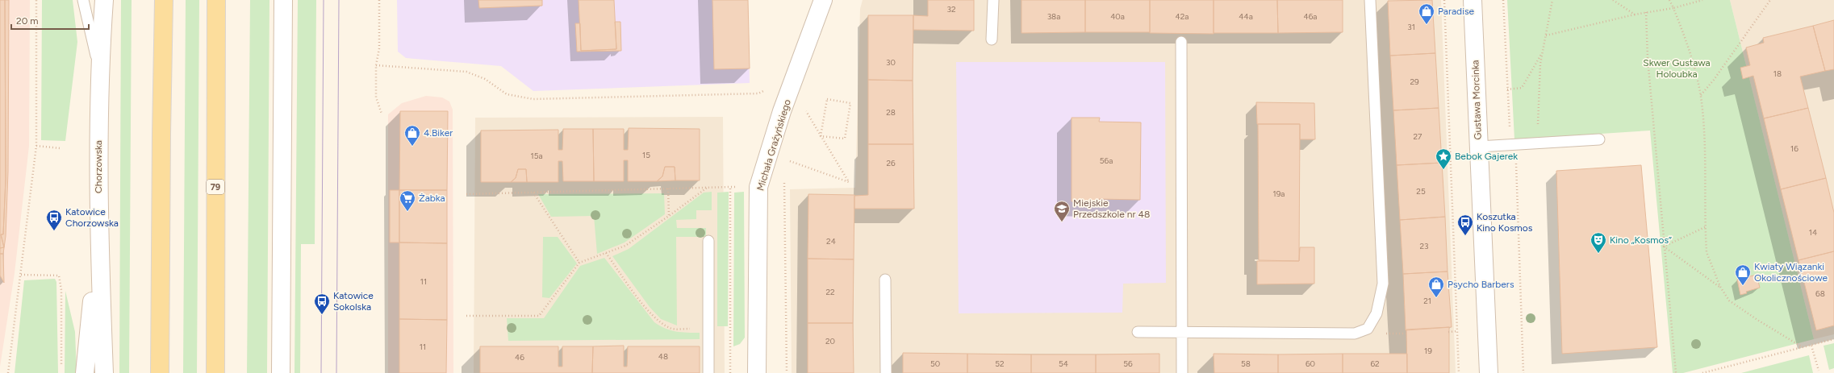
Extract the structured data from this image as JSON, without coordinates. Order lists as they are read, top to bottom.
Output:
{
  "streets": {
    "main road": ["79"],
    "street": ["Gustawa Morcinka", "Michała Grażyńskiego", "Chorzowska"]
  },
  "parks": ["Skwer Gustawa Holoubka"],
  "places": {
    "shop": [
      "Paradise",
      "4.Biker",
      "Kwiaty Wiązanki Okolicznościowe",
      "Psycho Barbers"
    ],
    "place": ["Bebok Gajerek"],
    "supermarket": ["Żabka"],
    "school or university": ["Miejskie Przedszkole nr 48"],
    "bus stop": ["Katowice Chorzowska", "Koszutka Kino Kosmos", "Katowice Sokolska"],
    "theatre": ["Kino „Kosmos”"]
  },
  "house_numbers": [
    "32",
    "38a",
    "40a",
    "42a",
    "44a",
    "46a",
    "31",
    "30",
    "18",
    "29",
    "28",
    "27",
    "16",
    "15",
    "15a",
    "56a",
    "26",
    "25",
    "19a",
    "14",
    "24",
    "23",
    "11",
    "22",
    "68",
    "21",
    "20",
    "11",
    "19",
    "48",
    "46",
    "50",
    "52",
    "54",
    "56",
    "58",
    "60",
    "62"
  ],
  "scale_bar": "20 m"
}
